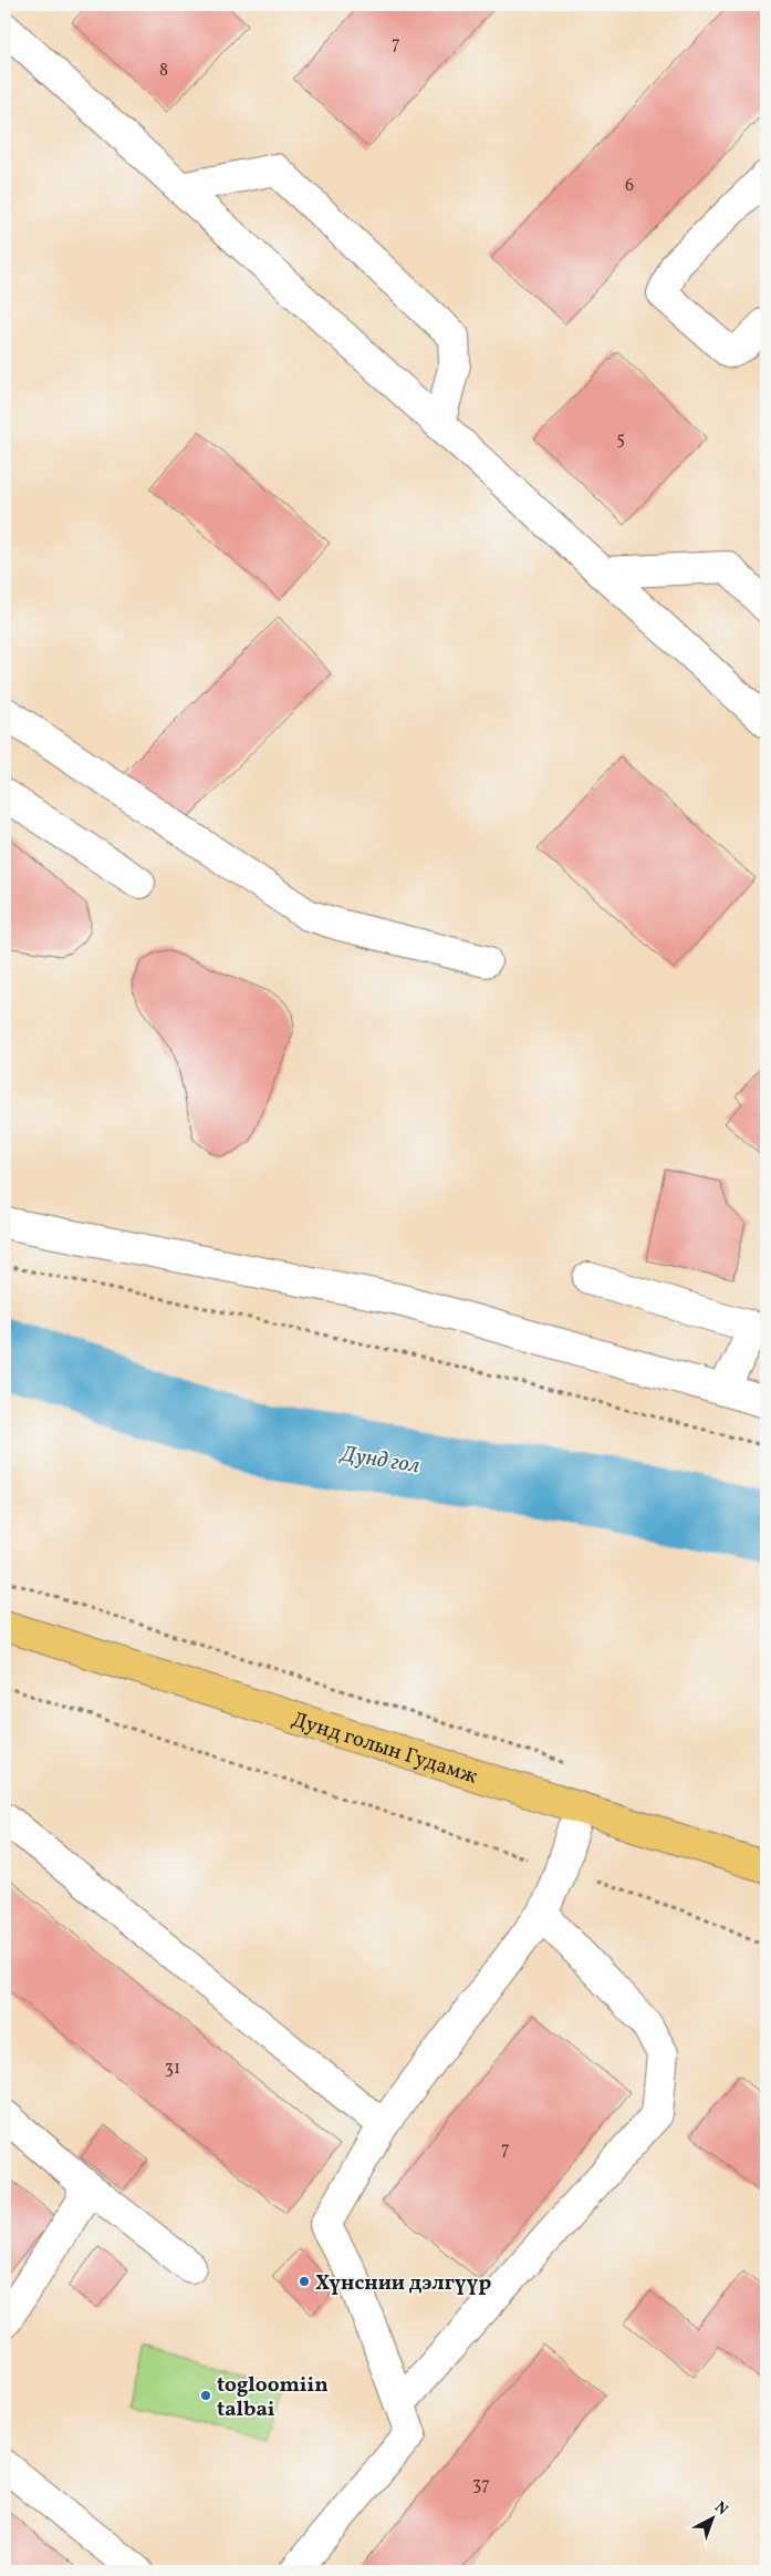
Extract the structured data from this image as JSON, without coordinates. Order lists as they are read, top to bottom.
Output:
{
  "streets": {
    "main road": ["Дунд голын Гудамж"]
  },
  "water": ["Дунд гол"],
  "places": ["Хүнснии дэлгүүр", "togloomiin talbai"],
  "house_numbers": [
    "7",
    "8",
    "6",
    "5",
    "31",
    "7",
    "37"
  ],
  "north": "top right"
}
